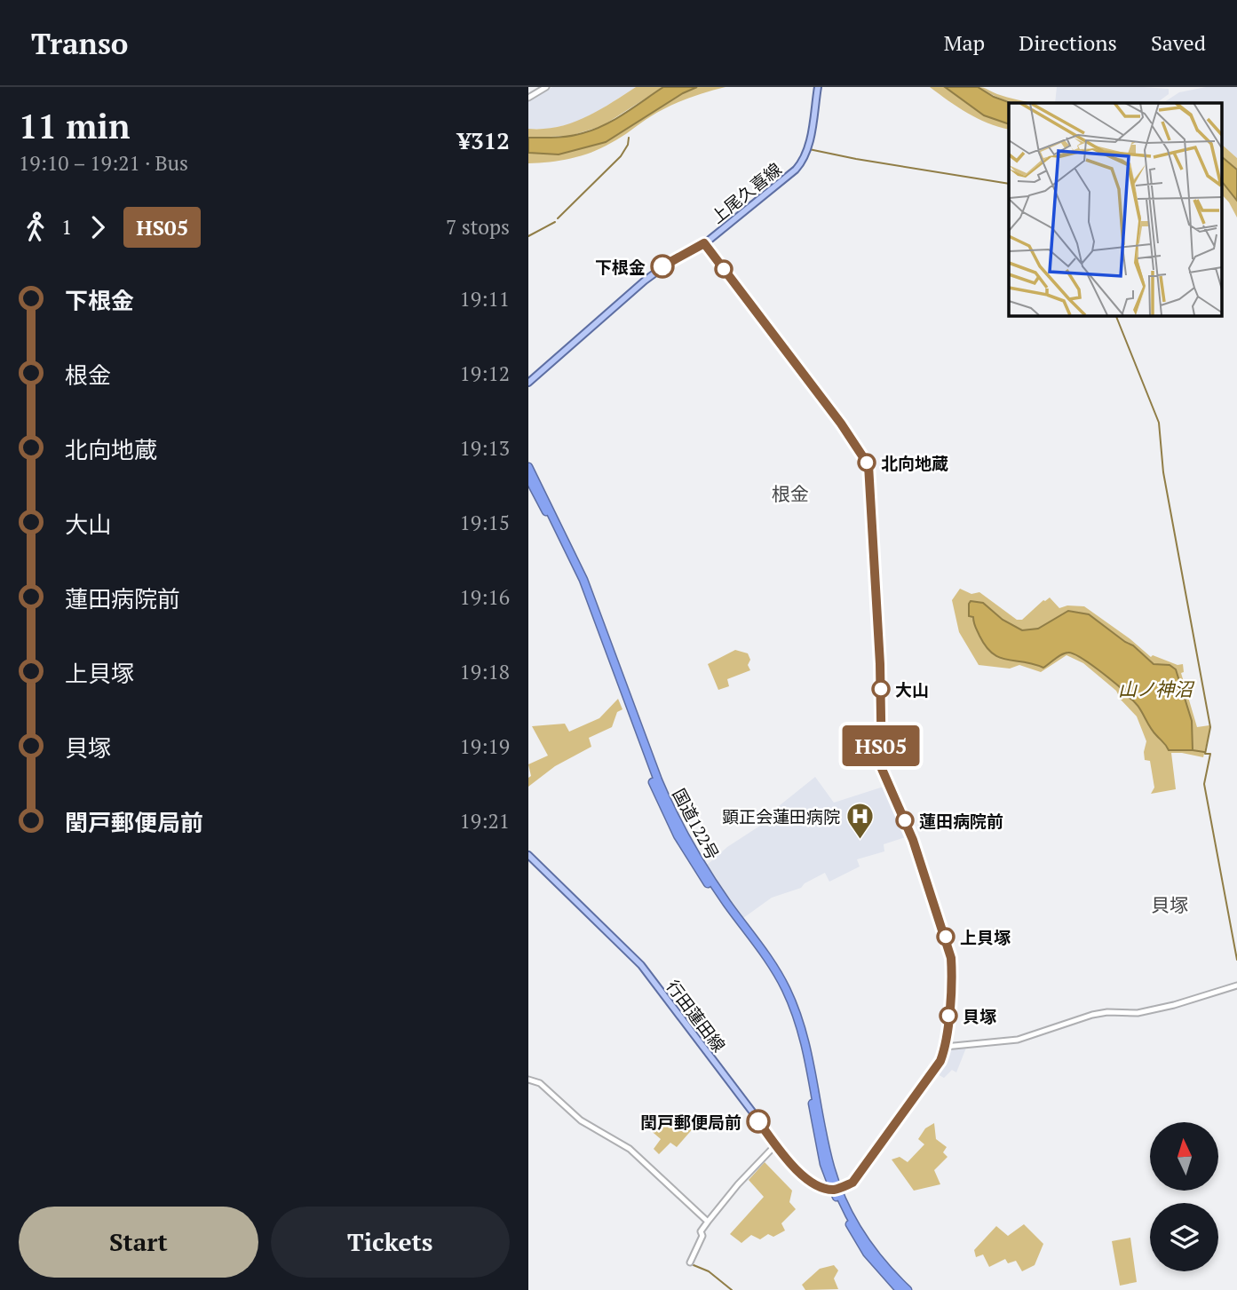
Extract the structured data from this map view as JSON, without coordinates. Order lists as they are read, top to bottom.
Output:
{
  "streets": {
    "highway": ["国道122号"],
    "main road": ["上尾久喜線", "行田蓮田線"]
  },
  "crossings": [
    ["国道122号", "行田蓮田線"]
  ],
  "districts": ["根金", "貝塚"],
  "water": ["山ノ神沼"],
  "places": {
    "other": [
      "下根金",
      "北向地蔵",
      "大山",
      "蓮田病院前",
      "上貝塚",
      "貝塚",
      "閏戸郵便局前"
    ],
    "hospital": ["顕正会蓮田病院"]
  },
  "lines": ["bus line HS05"],
  "north": "top",
  "page": {
    "header": "Transo",
    "nav": ["Map", "Directions", "Saved"],
    "heading": ["11 min", "19:10 – 19:21 · Bus", "¥312"],
    "on_map": "HS05",
    "legs": ["1", "HS05", "7 stops"],
    "list": [
      {
        "name": "下根金",
        "value": "19:11"
      },
      {
        "name": "根金",
        "value": "19:12"
      },
      {
        "name": "北向地蔵",
        "value": "19:13"
      },
      {
        "name": "大山",
        "value": "19:15"
      },
      {
        "name": "蓮田病院前",
        "value": "19:16"
      },
      {
        "name": "上貝塚",
        "value": "19:18"
      },
      {
        "name": "貝塚",
        "value": "19:19"
      },
      {
        "name": "閏戸郵便局前",
        "value": "19:21"
      }
    ],
    "buttons": ["Start", "Tickets"]
  }
}
